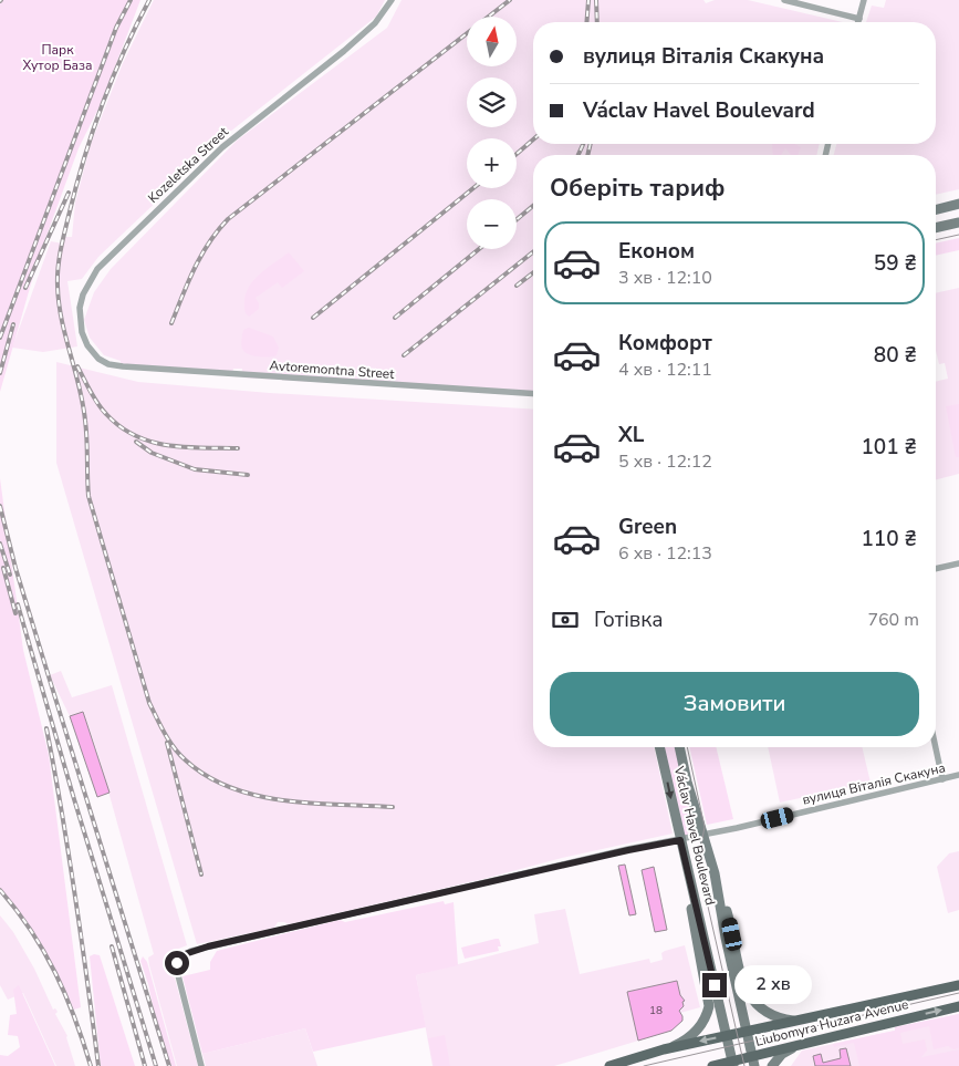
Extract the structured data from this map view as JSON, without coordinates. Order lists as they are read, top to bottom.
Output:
{
  "streets": {
    "main road": ["Václav Havel Boulevard", "Liubomyra Huzara Avenue"],
    "street": ["Kozeletska Street", "Avtoremontna Street", "вулиця Віталія Скакуна"]
  },
  "crossings": [
    ["Kozeletska Street", "Avtoremontna Street"],
    ["вулиця Віталія Скакуна", "Václav Havel Boulevard"]
  ],
  "parks": ["Парк Хутор База"],
  "house_numbers": ["18"],
  "north": "top",
  "page": {
    "map_buttons": ["+", "−"],
    "banner": ["вулиця Віталія Скакуна", "Václav Havel Boulevard"],
    "heading": "Оберіть тариф",
    "list": [
      {
        "name": "Економ",
        "note": "3 хв · 12:10",
        "value": "59 ₴"
      },
      {
        "name": "Комфорт",
        "note": "4 хв · 12:11",
        "value": "80 ₴"
      },
      {
        "name": "XL",
        "note": "5 хв · 12:12",
        "value": "101 ₴"
      },
      {
        "name": "Green",
        "note": "6 хв · 12:13",
        "value": "110 ₴"
      }
    ],
    "pay": ["Готівка", "760 m"],
    "buttons": "Замовити",
    "bubble": "2 хв"
  }
}
